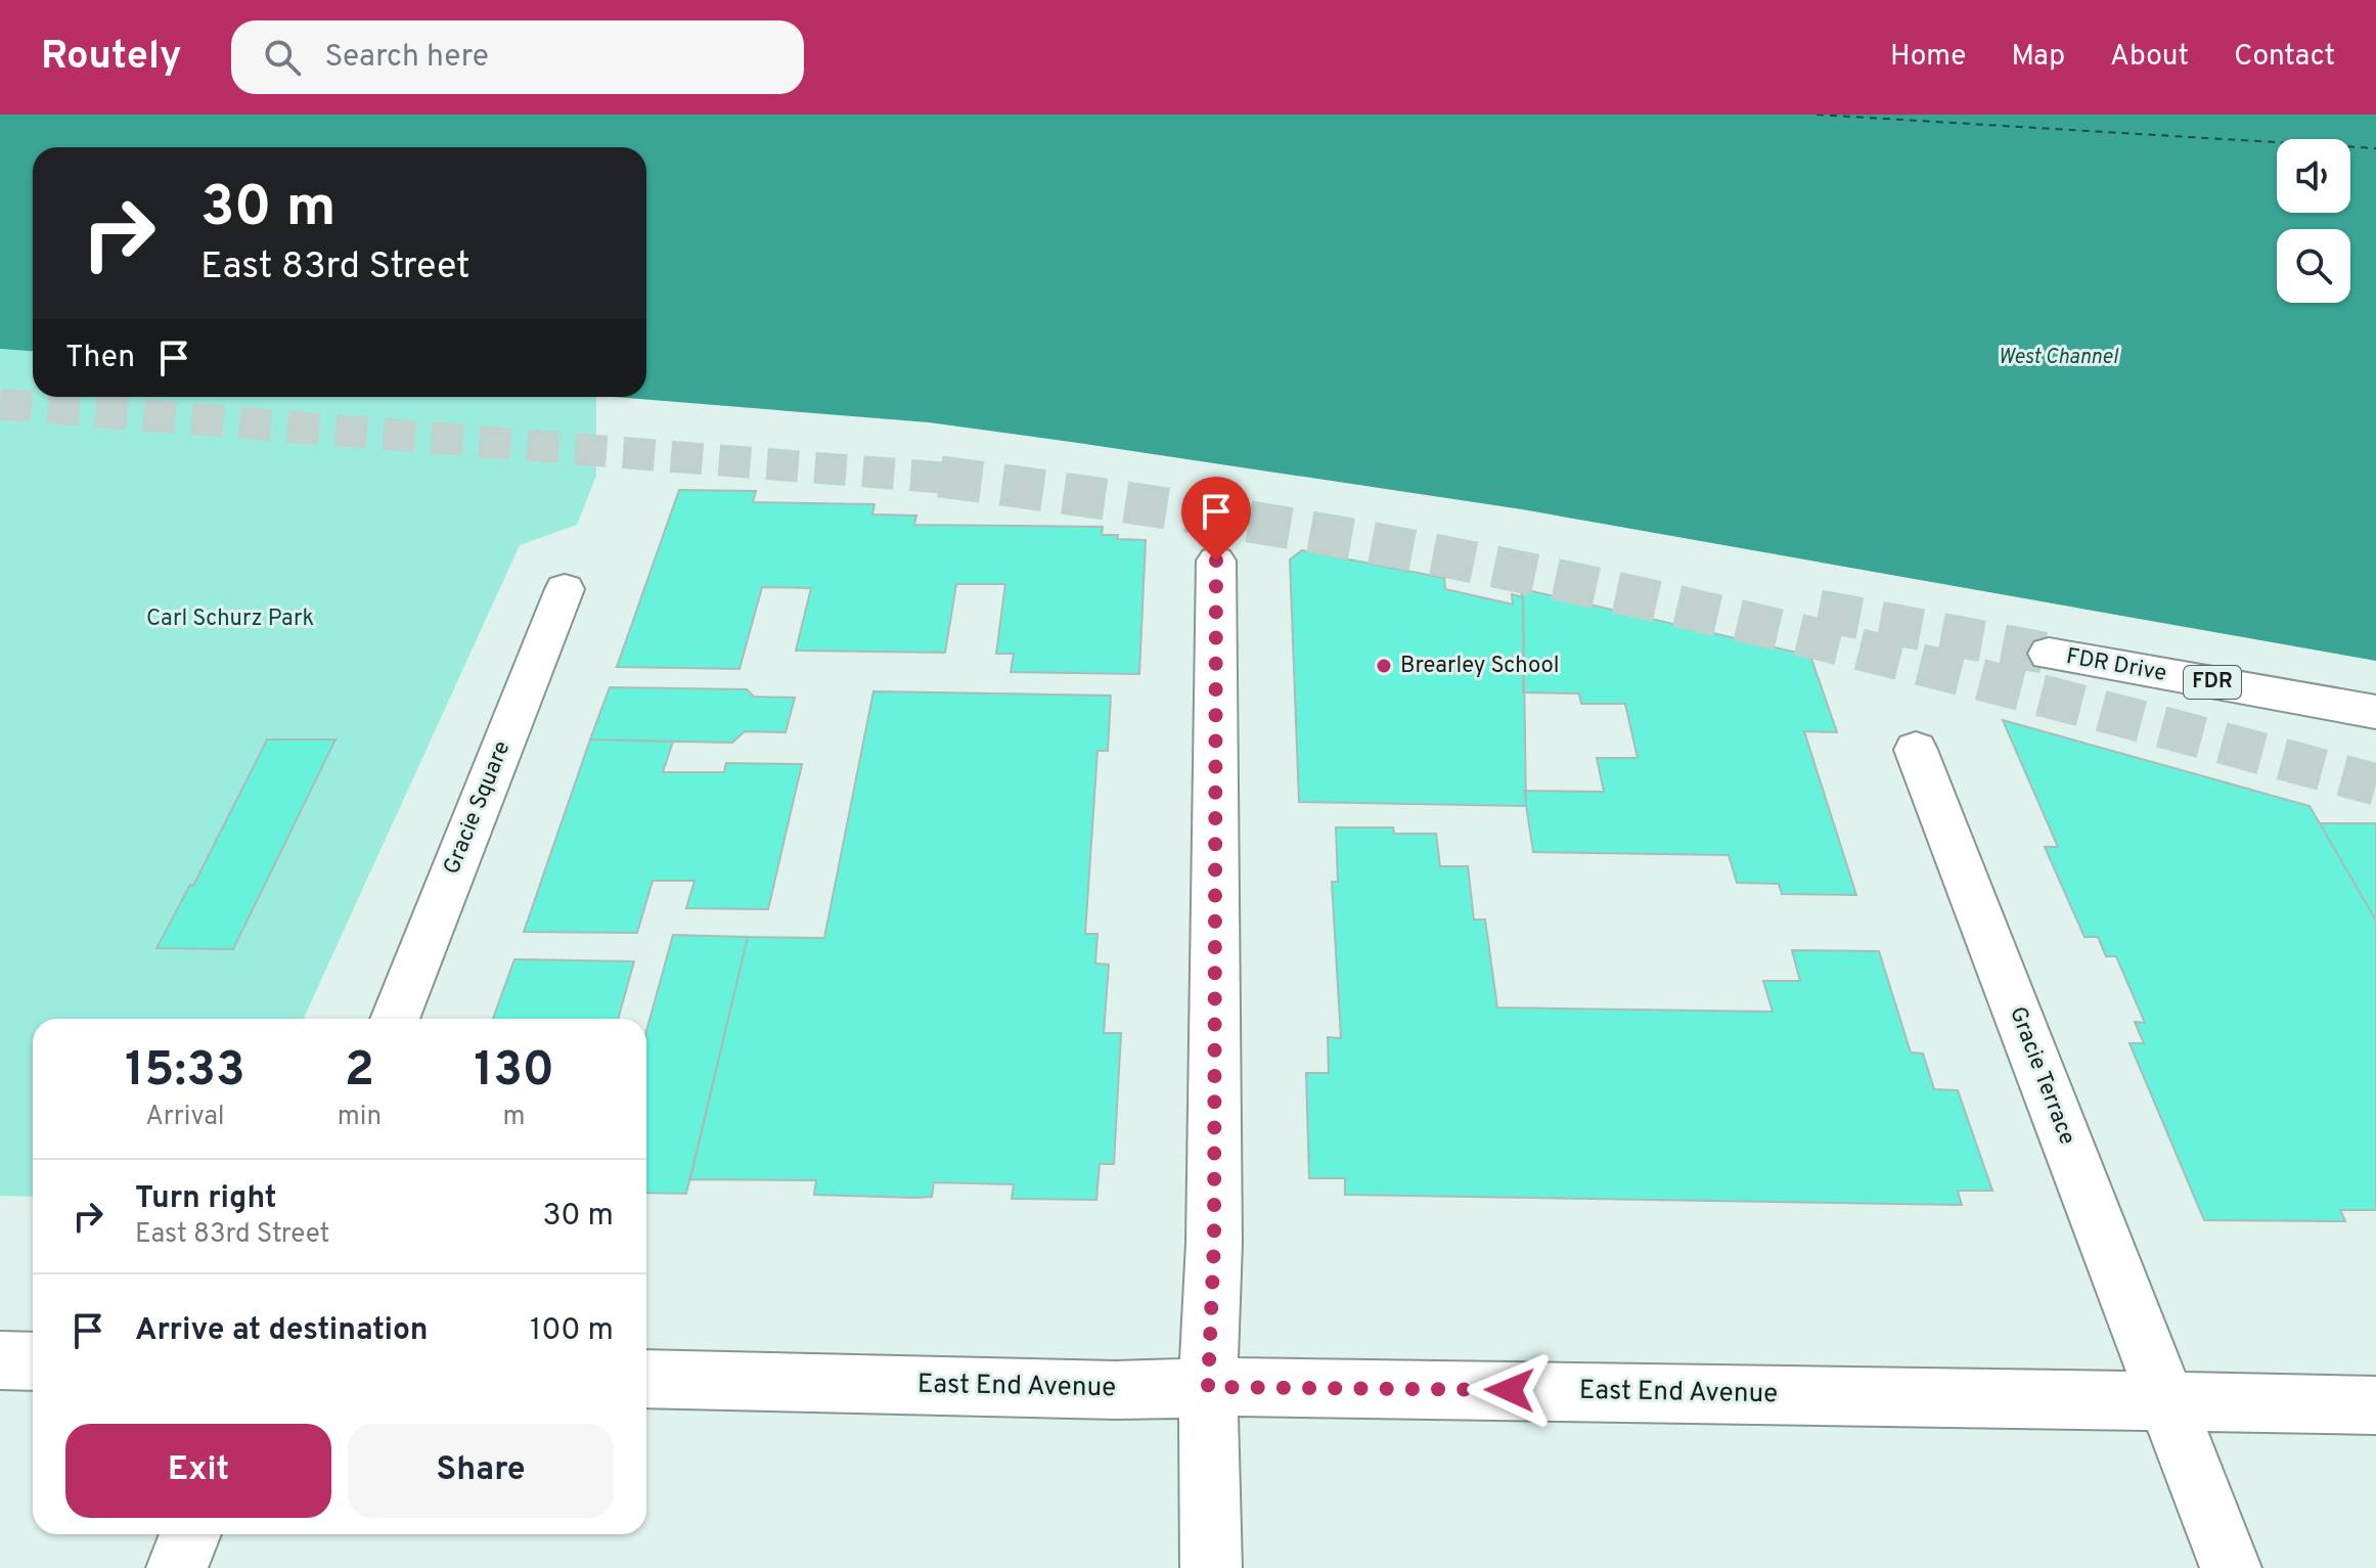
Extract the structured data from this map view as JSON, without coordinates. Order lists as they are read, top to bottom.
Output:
{
  "streets": {
    "main road": [
      "FDR Drive",
      "FDR",
      "Gracie Square",
      "Gracie Terrace",
      "East End Avenue"
    ]
  },
  "crossings": [
    ["Gracie Terrace", "East End Avenue"]
  ],
  "water": ["West Channel"],
  "parks": ["Carl Schurz Park"],
  "places": ["Brearley School"],
  "page": {
    "header": "Routely",
    "search": "Search here",
    "nav": [
      "Home",
      "Map",
      "About",
      "Contact"
    ],
    "turn": ["30 m", "East 83rd Street"],
    "then": "Then",
    "eta": [
      "15:33",
      "Arrival",
      "2",
      "min",
      "130",
      "m"
    ],
    "list": [
      {
        "name": "Turn right",
        "note": "East 83rd Street",
        "value": "30 m"
      },
      {
        "name": "Arrive at destination",
        "value": "100 m"
      }
    ],
    "buttons": ["Exit", "Share"]
  }
}
